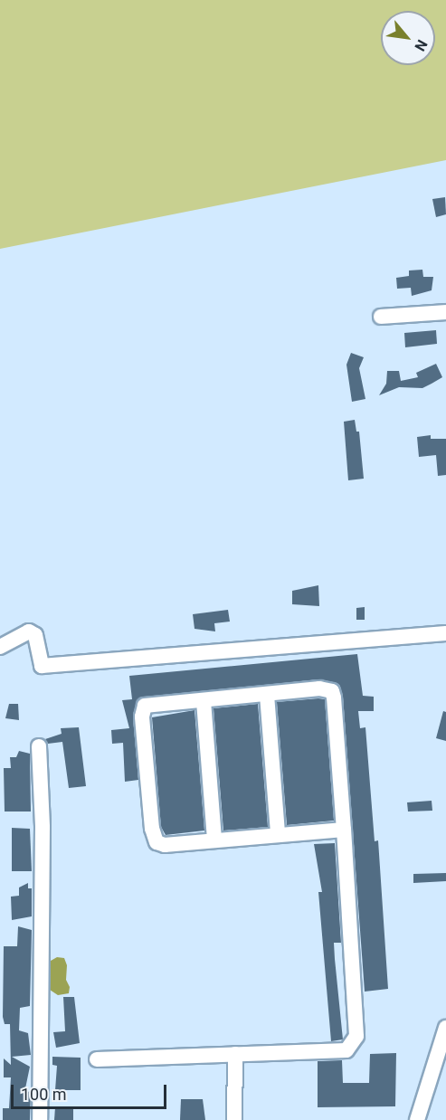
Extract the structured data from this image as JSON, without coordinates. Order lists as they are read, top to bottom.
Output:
{
  "scale_bar": "100 m",
  "north": "bottom right"
}
